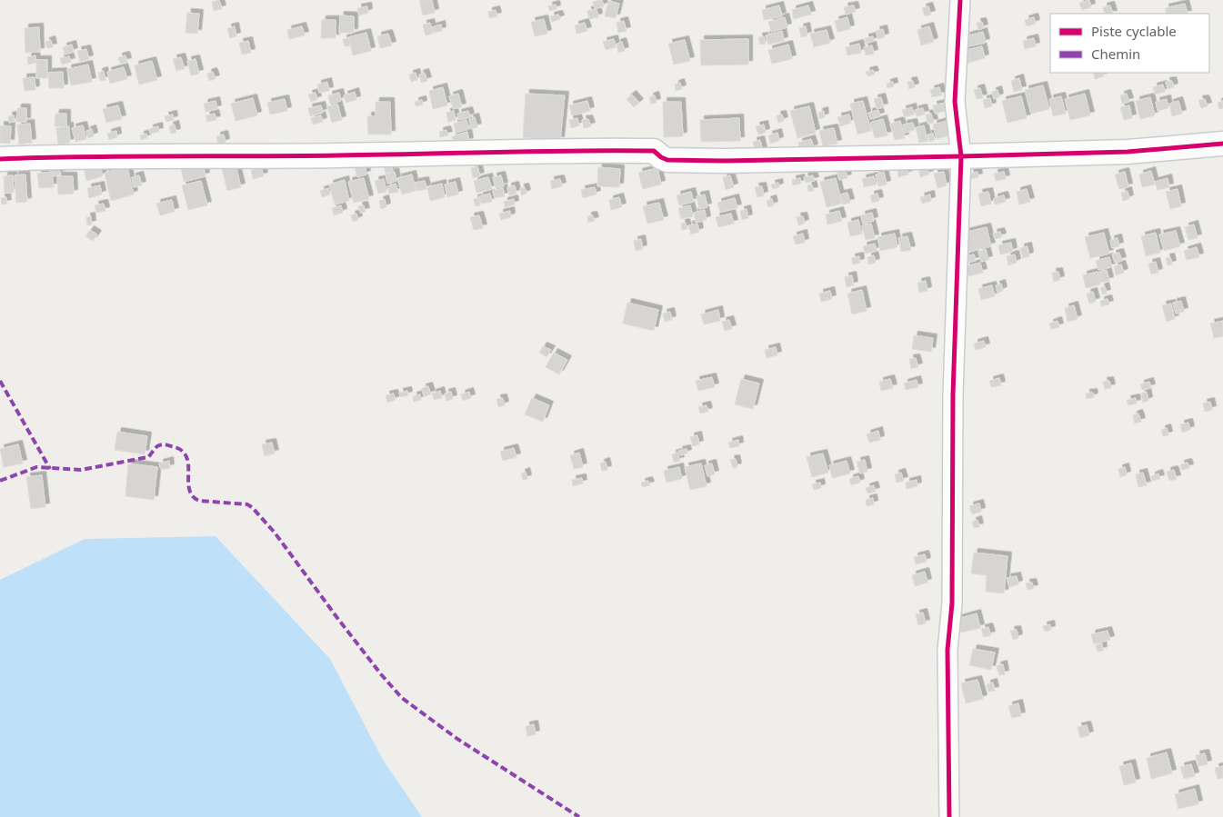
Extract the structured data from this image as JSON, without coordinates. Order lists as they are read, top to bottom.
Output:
{
  "legend": ["Piste cyclable", "Chemin"]
}
